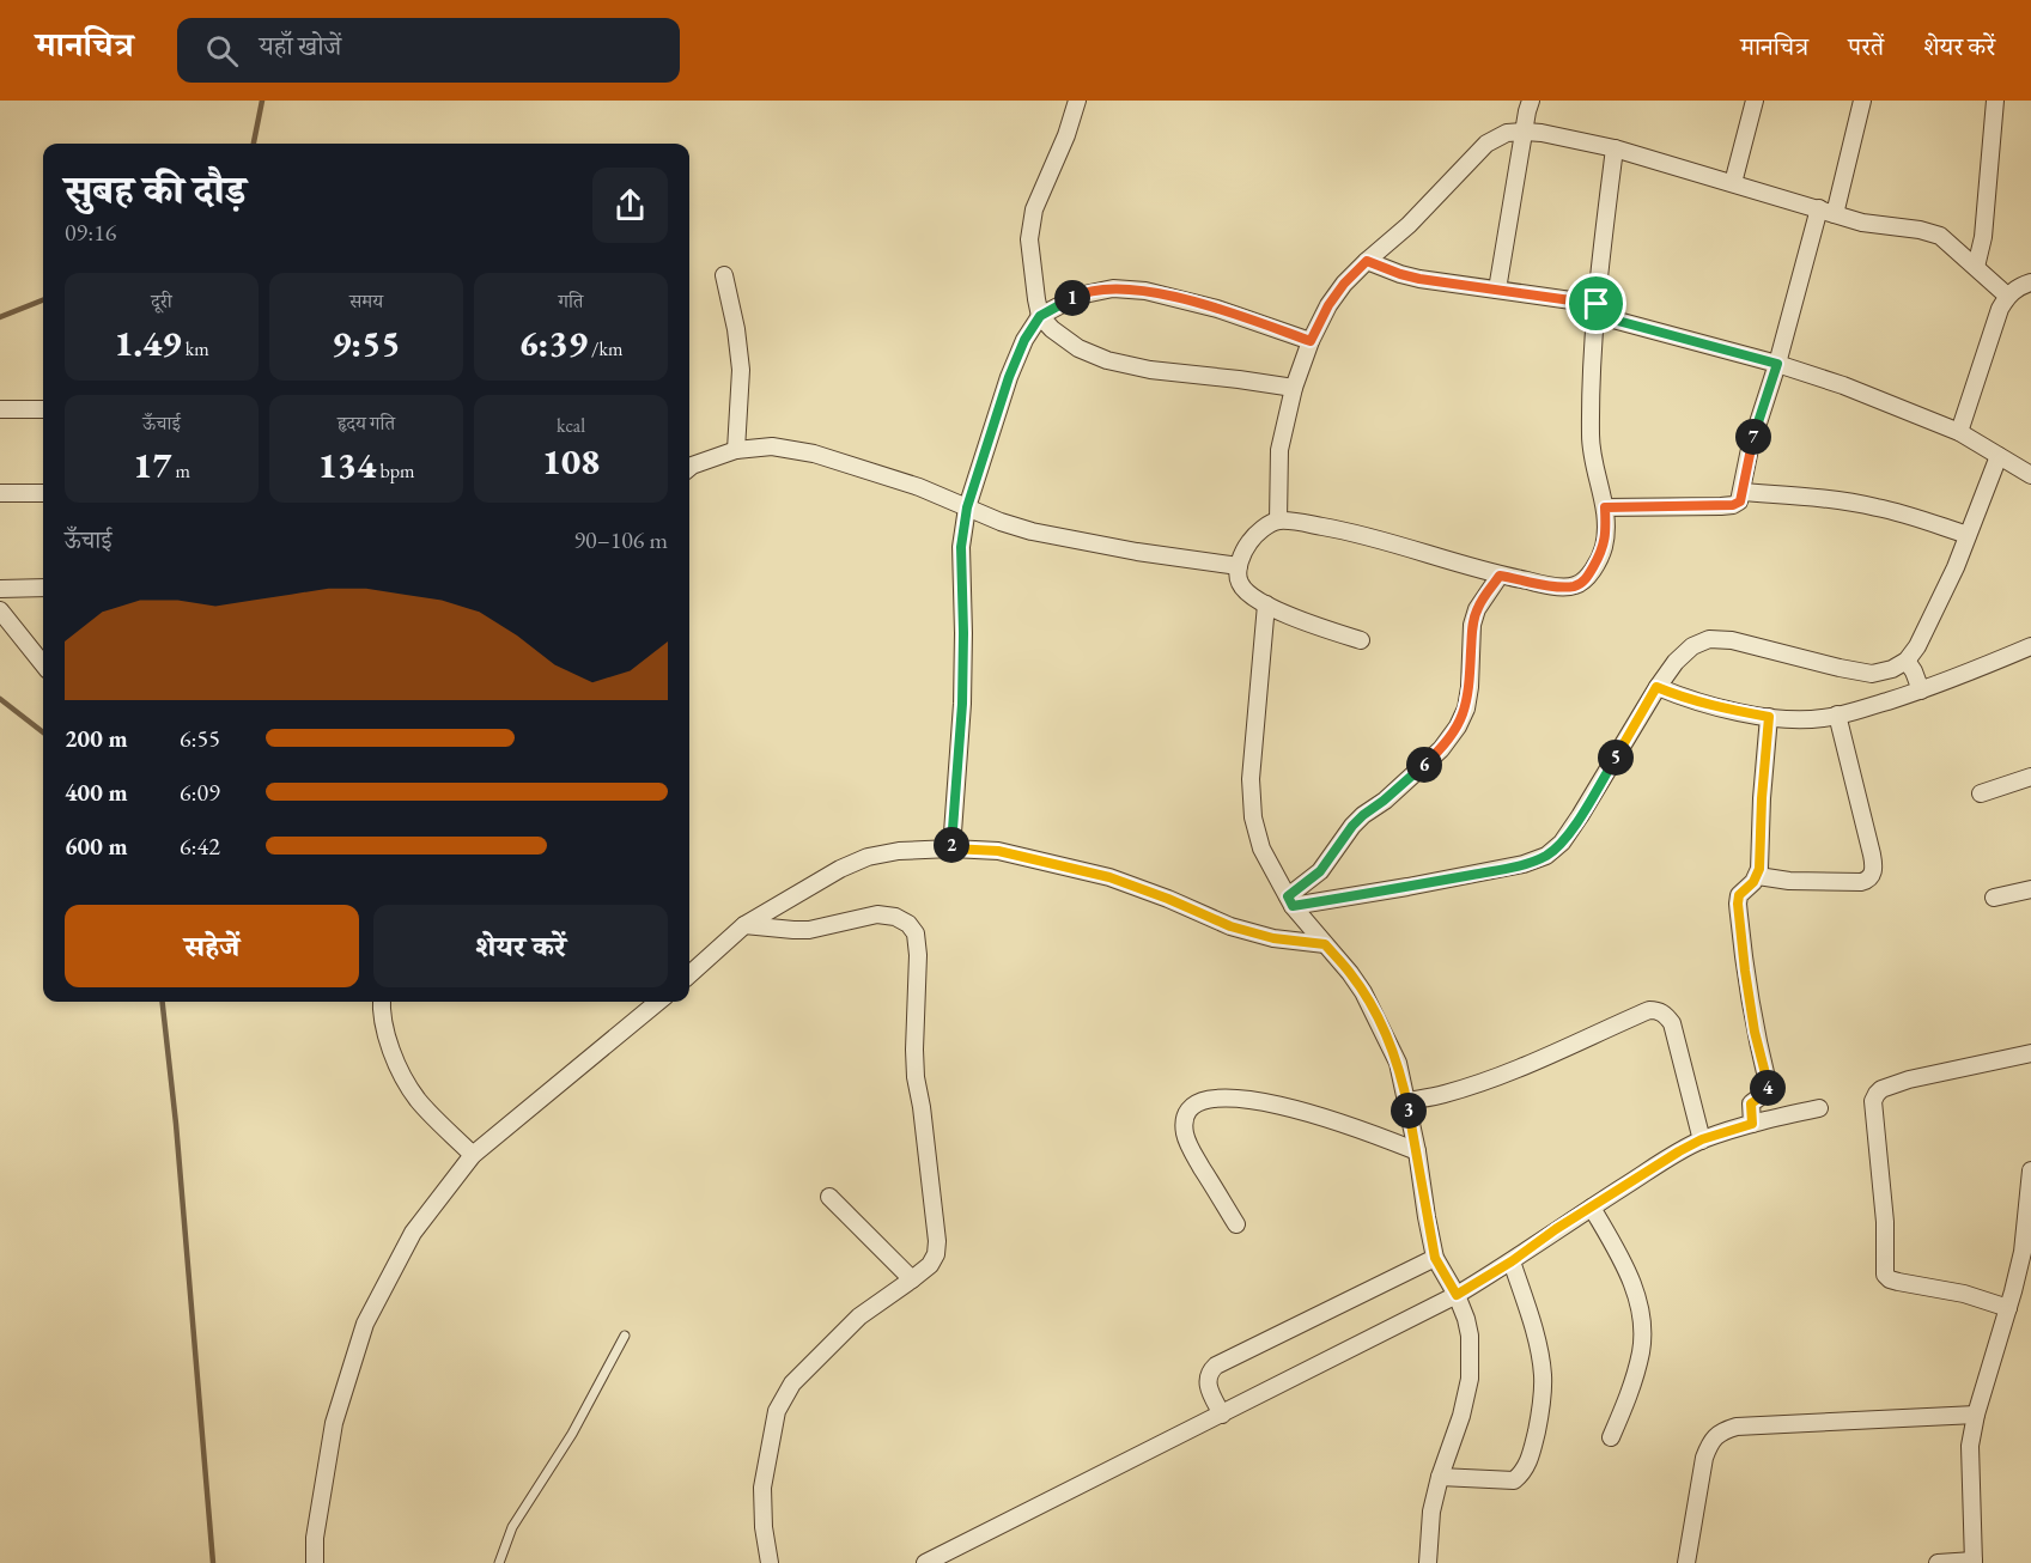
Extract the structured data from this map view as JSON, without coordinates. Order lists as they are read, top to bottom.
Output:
{
  "page": {
    "header": "मानचित्र",
    "search": "यहाँ खोजें",
    "nav": ["मानचित्र", "परतें", "शेयर करें"],
    "heading": ["सुबह की दौड़", "09:16"],
    "stats": [
      ["दूरी", "1.49 km"],
      ["समय", "9:55"],
      ["गति", "6:39 /km"],
      ["ऊँचाई", "17 m"],
      ["हृदय गति", "134 bpm"],
      ["kcal", "108"]
    ],
    "pins": [
      "1",
      "7",
      "5",
      "6",
      "2",
      "4",
      "3"
    ],
    "chart": ["ऊँचाई", "90–106 m"],
    "list": [
      {
        "name": "200 m",
        "note": "6:55"
      },
      {
        "name": "400 m",
        "note": "6:09"
      },
      {
        "name": "600 m",
        "note": "6:42"
      }
    ],
    "buttons": ["सहेजें", "शेयर करें"]
  }
}
